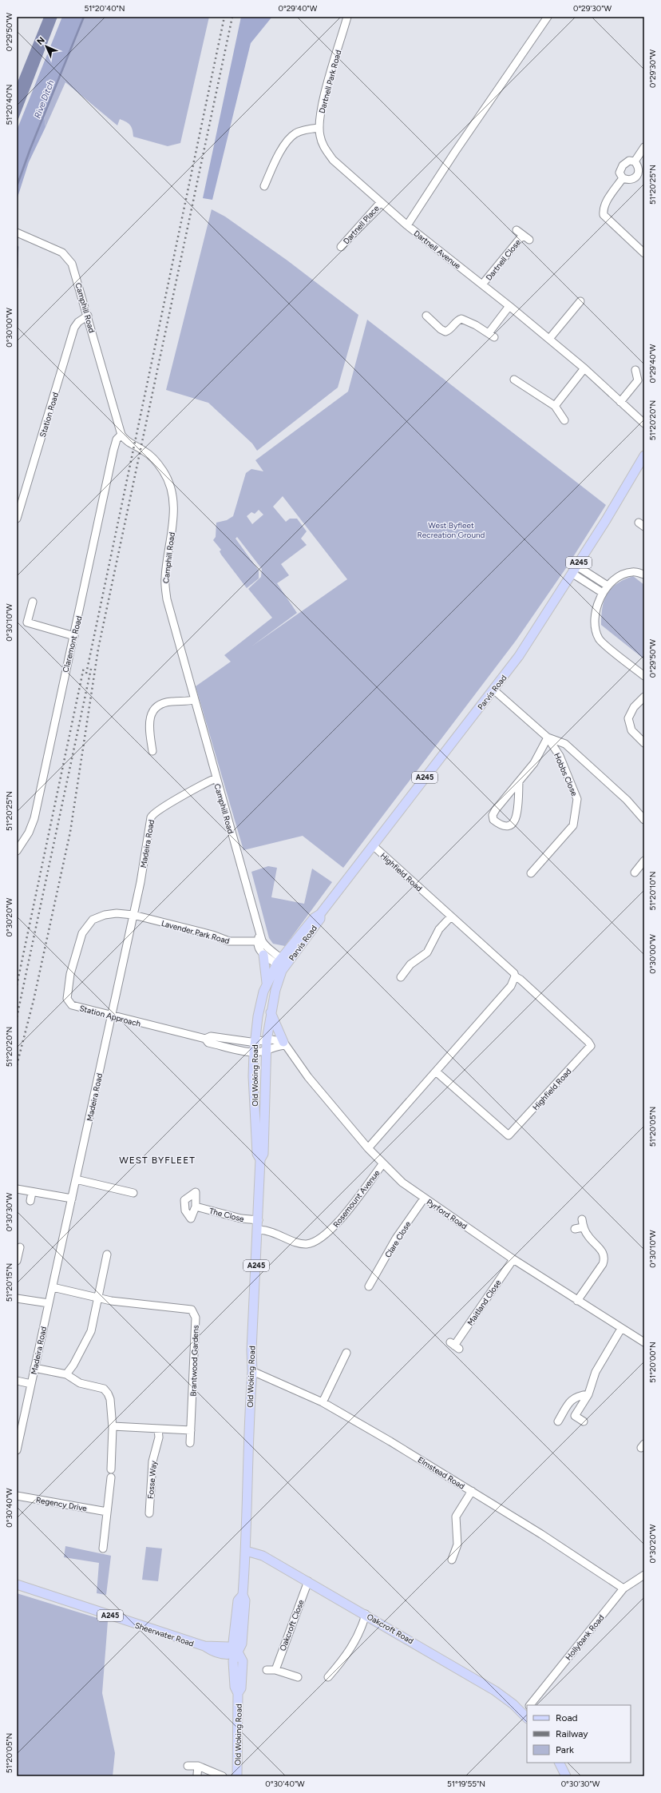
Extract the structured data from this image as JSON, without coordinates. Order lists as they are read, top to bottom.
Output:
{
  "streets": {
    "main road": [
      "A245",
      "Parvis Road",
      "Old Woking Road",
      "Oakcroft Road",
      "Sheerwater Road"
    ],
    "street": [
      "Dartnell Park Road",
      "Dartnell Place",
      "Dartnell Avenue",
      "Dartnell Close",
      "Camphill Road",
      "Station Road",
      "Claremont Road",
      "Hobbs Close",
      "Madeira Road",
      "Highfield Road",
      "Lavender Park Road",
      "Station Approach",
      "Rosemount Avenue",
      "Pyrford Road",
      "The Close",
      "Clare Close",
      "Maitland Close",
      "Brantwood Gardens",
      "Elmstead Road",
      "Fosse Way",
      "Regency Drive",
      "Oakcroft Close",
      "Hollybank Road"
    ]
  },
  "crossings": [
    ["Dartnell Park Road", "Dartnell Place"],
    ["Dartnell Park Road", "Dartnell Avenue"],
    ["Dartnell Avenue", "Dartnell Close"],
    ["Camphill Road", "Station Road"],
    ["Camphill Road", "Claremont Road"],
    ["Camphill Road", "Parvis Road"],
    ["Camphill Road", "Madeira Road"],
    ["Camphill Road", "Old Woking Road"],
    ["Parvis Road", "Hobbs Close"],
    ["Parvis Road", "Highfield Road"],
    ["Parvis Road", "Old Woking Road"],
    ["Madeira Road", "Lavender Park Road"],
    ["Madeira Road", "Station Approach"],
    ["Madeira Road", "Brantwood Gardens"],
    ["Lavender Park Road", "Station Approach"],
    ["Station Approach", "Old Woking Road"],
    ["Old Woking Road", "Rosemount Avenue"],
    ["Old Woking Road", "The Close"],
    ["Old Woking Road", "Elmstead Road"],
    ["Old Woking Road", "Oakcroft Road"],
    ["Old Woking Road", "Sheerwater Road"],
    ["Rosemount Avenue", "Pyrford Road"],
    ["Pyrford Road", "Clare Close"],
    ["Pyrford Road", "Maitland Close"],
    ["Elmstead Road", "Hollybank Road"],
    ["Oakcroft Close", "Oakcroft Road"]
  ],
  "districts": ["WEST BYFLEET"],
  "water": ["Rive Ditch"],
  "parks": ["West Byfleet Recreation Ground"],
  "legend": ["Road", "Railway", "Park"],
  "north": "top left",
  "coordinates": [
    "51°20'40\"N",
    "0°29'40\"W",
    "0°29'30\"W",
    "0°29'50\"W",
    "51°20'25\"N",
    "0°30'00\"W",
    "51°20'20\"N",
    "0°30'10\"W",
    "51°20'10\"N",
    "0°30'20\"W",
    "51°20'05\"N",
    "0°30'30\"W",
    "51°20'15\"N",
    "51°20'00\"N",
    "0°30'40\"W",
    "51°19'55\"N"
  ]
}
